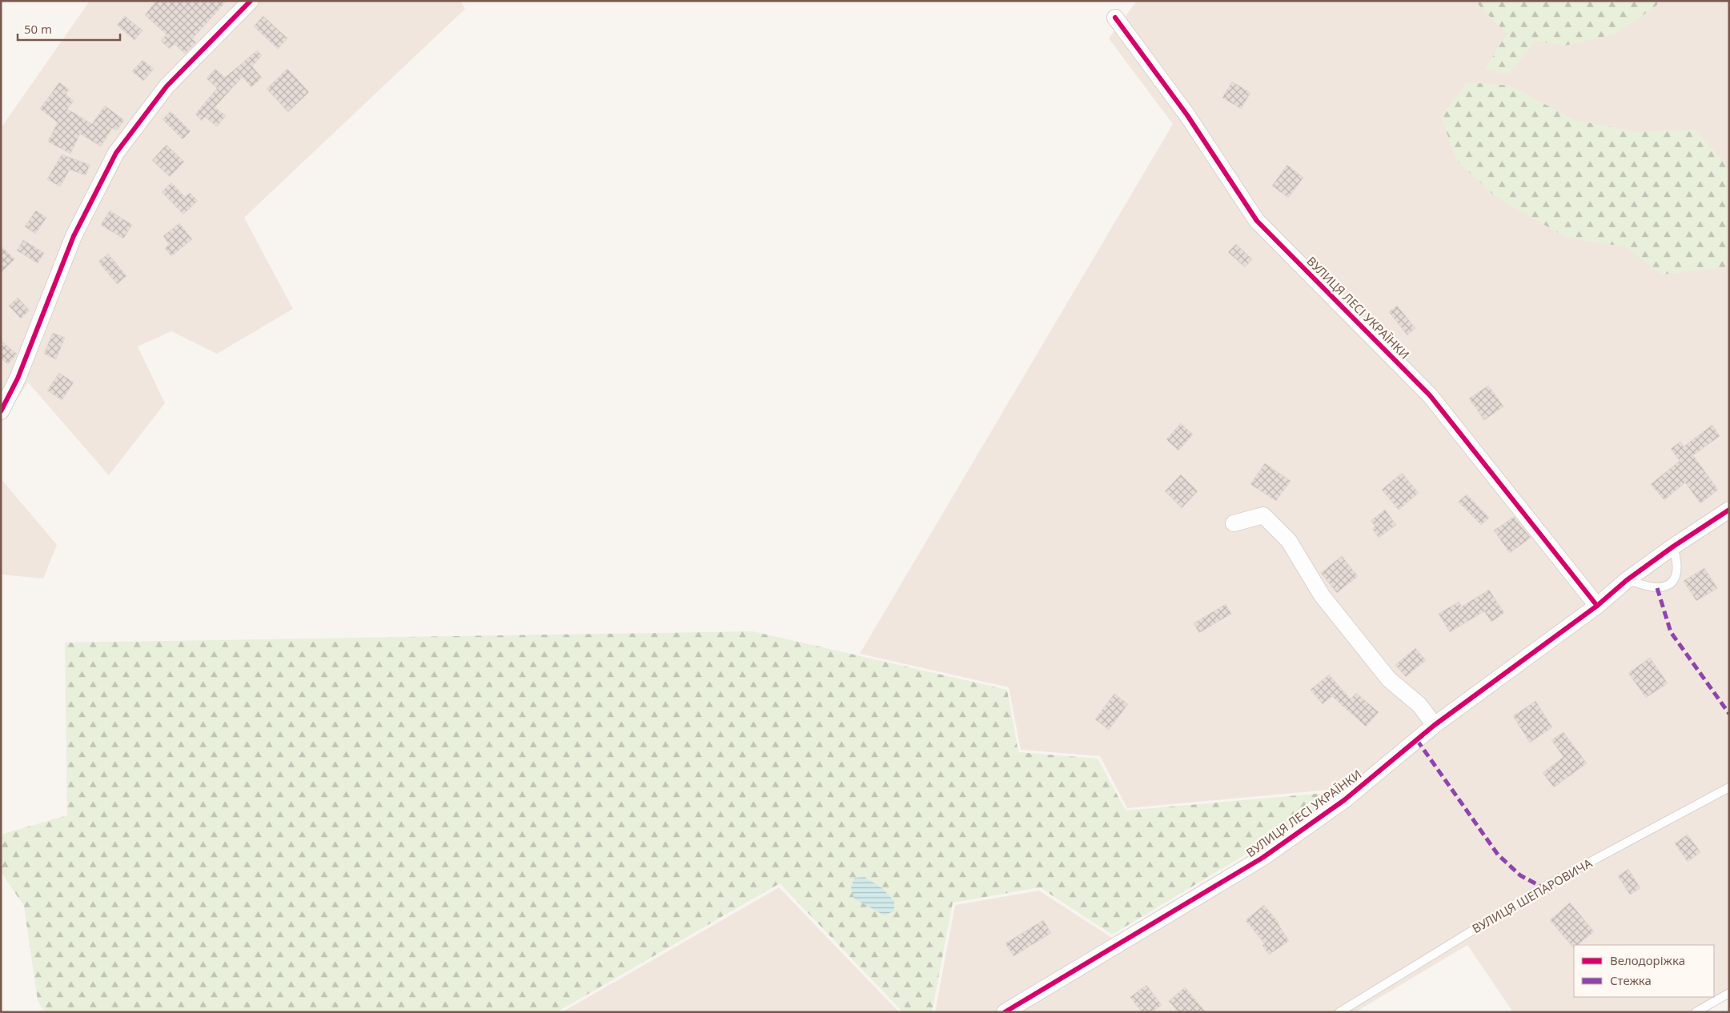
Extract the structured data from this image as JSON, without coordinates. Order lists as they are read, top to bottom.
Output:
{
  "streets": {
    "street": ["ВУЛИЦЯ ЛЕСІ УКРАЇНКИ"],
    "lane": ["ВУЛИЦЯ ШЕПАРОВИЧА"]
  },
  "legend": ["Велодоріжка", "Стежка"],
  "scale_bar": "50 m"
}
